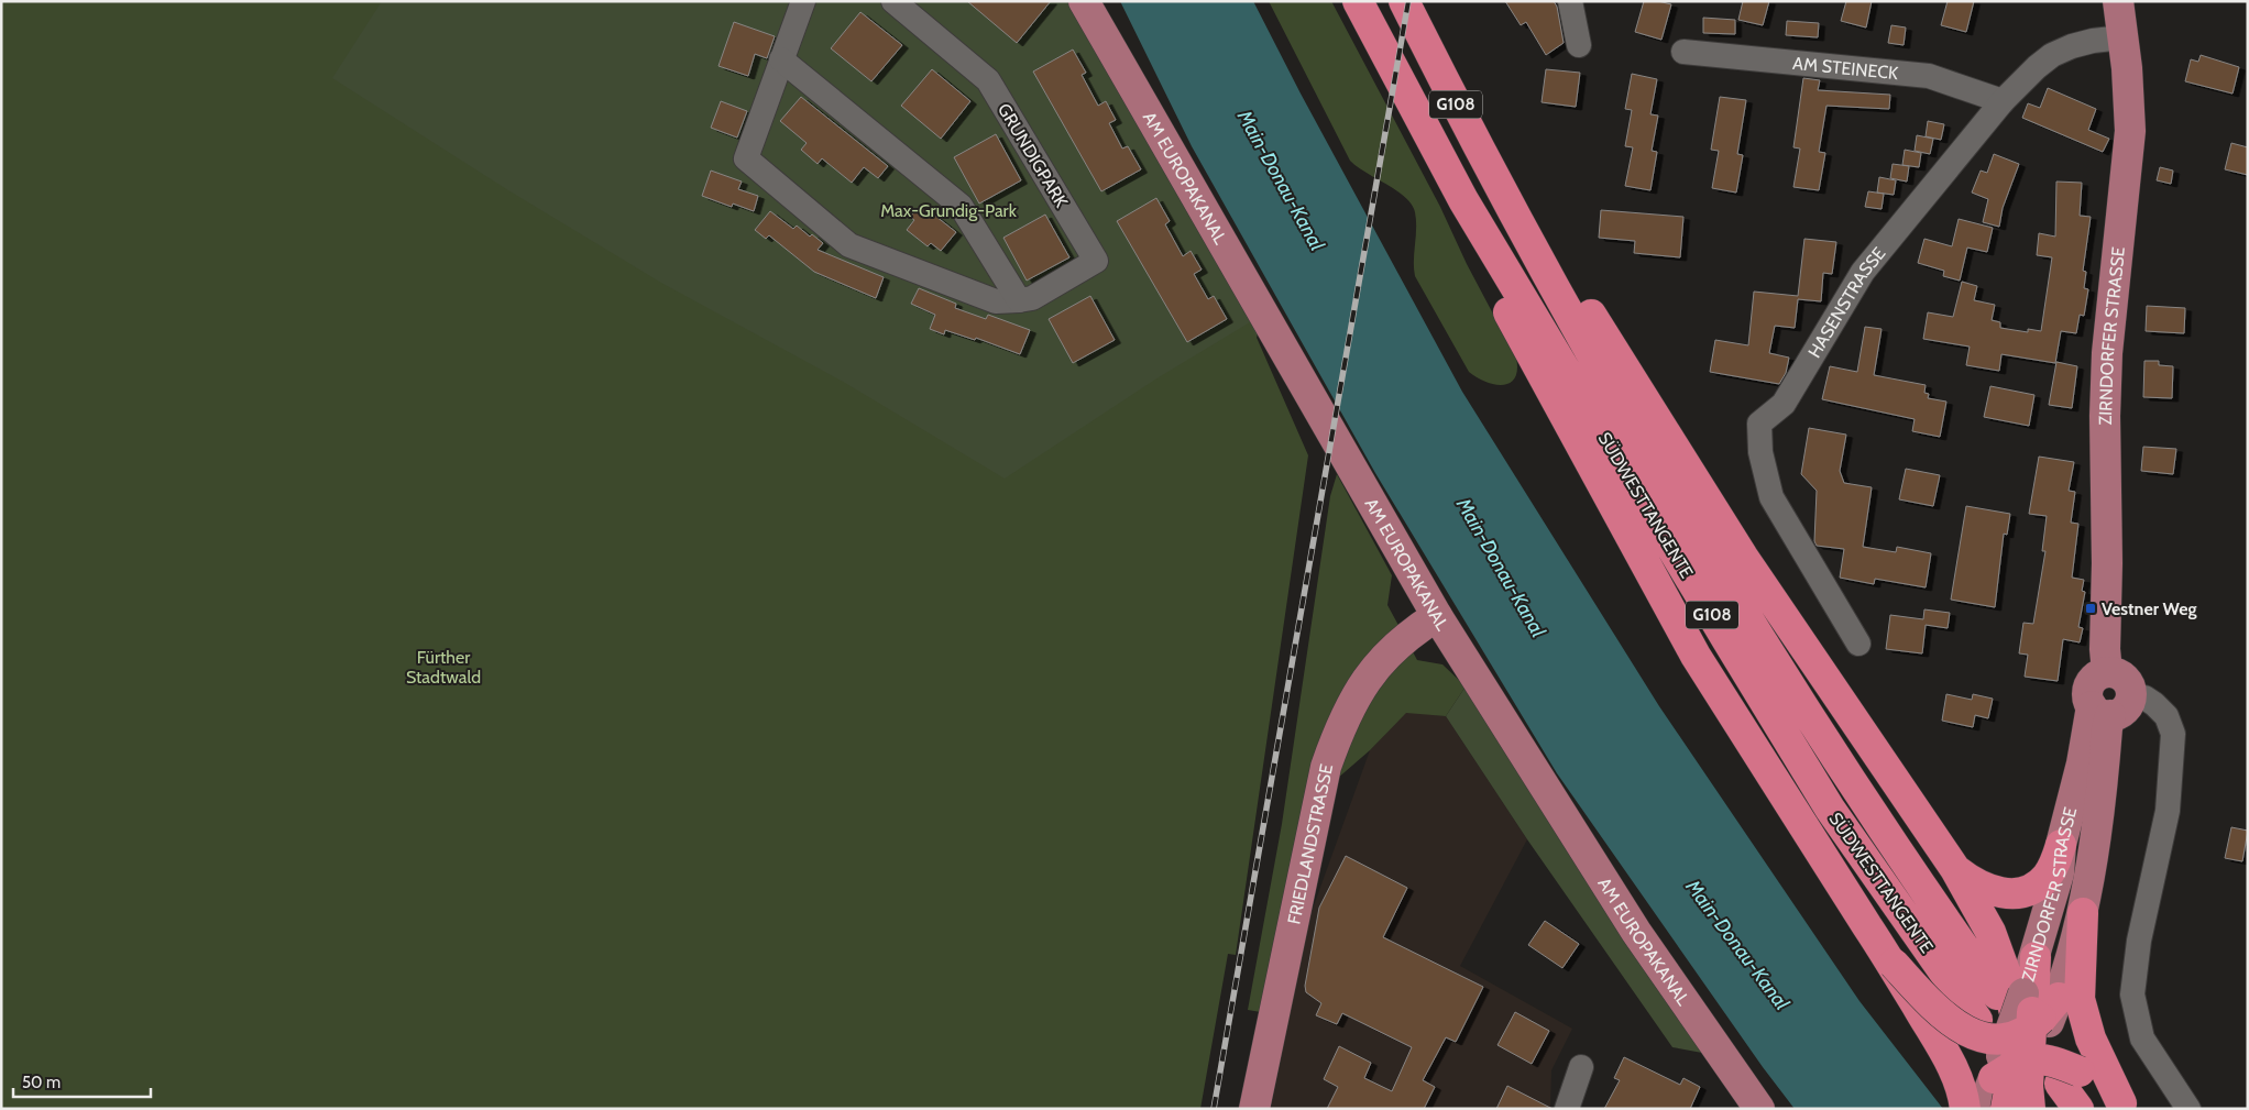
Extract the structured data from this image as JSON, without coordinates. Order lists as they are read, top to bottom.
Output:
{
  "streets": {
    "highway": ["G108", "SÜDWESTTANGENTE"],
    "main road": ["AM EUROPAKANAL", "ZIRNDORFER STRASSE", "FRIEDLANDSTRASSE"],
    "street": ["AM STEINECK", "GRUNDIGPARK", "HASENSTRASSE"]
  },
  "crossings": [
    ["AM STEINECK", "HASENSTRASSE"],
    ["AM EUROPAKANAL", "FRIEDLANDSTRASSE"],
    ["HASENSTRASSE", "ZIRNDORFER STRASSE"],
    ["ZIRNDORFER STRASSE", "SÜDWESTTANGENTE"]
  ],
  "water": ["Main-Donau-Kanal"],
  "parks": ["Max-Grundig-Park", "Fürther Stadtwald"],
  "places": {
    "transit": ["Vestner Weg"]
  },
  "scale_bar": "50 m"
}
